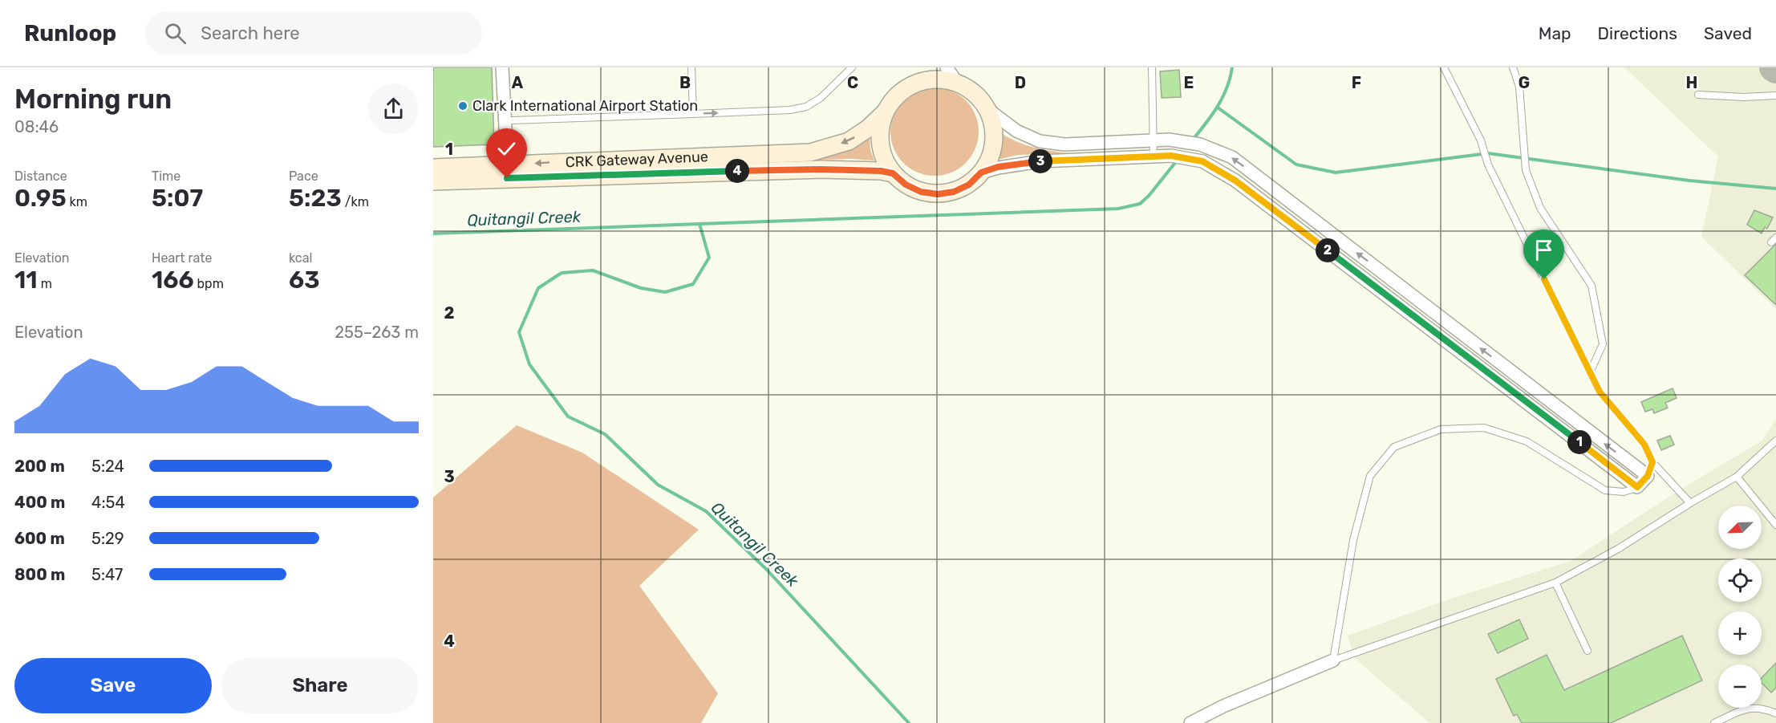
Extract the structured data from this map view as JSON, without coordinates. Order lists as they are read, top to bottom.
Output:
{
  "streets": {
    "main road": ["CRK Gateway Avenue"]
  },
  "water": ["Quitangil Creek"],
  "places": ["Clark International Airport Station"],
  "north": "bottom left",
  "page": {
    "header": "Runloop",
    "search": "Search here",
    "nav": ["Map", "Directions", "Saved"],
    "heading": ["Morning run", "08:46"],
    "stats": [
      ["Distance", "0.95 km"],
      ["Time", "5:07"],
      ["Pace", "5:23 /km"],
      ["Elevation", "11 m"],
      ["Heart rate", "166 bpm"],
      ["kcal", "63"]
    ],
    "pins": [
      "3",
      "4",
      "2",
      "1"
    ],
    "chart": ["Elevation", "255–263 m"],
    "list": [
      {
        "name": "200 m",
        "note": "5:24"
      },
      {
        "name": "400 m",
        "note": "4:54"
      },
      {
        "name": "600 m",
        "note": "5:29"
      },
      {
        "name": "800 m",
        "note": "5:47"
      }
    ],
    "map_buttons": ["+", "−"],
    "buttons": ["Save", "Share"]
  },
  "grid": {
    "columns": [
      "A",
      "B",
      "C",
      "D",
      "E",
      "F",
      "G",
      "H"
    ],
    "rows": [
      "1",
      "2",
      "3",
      "4"
    ]
  }
}
